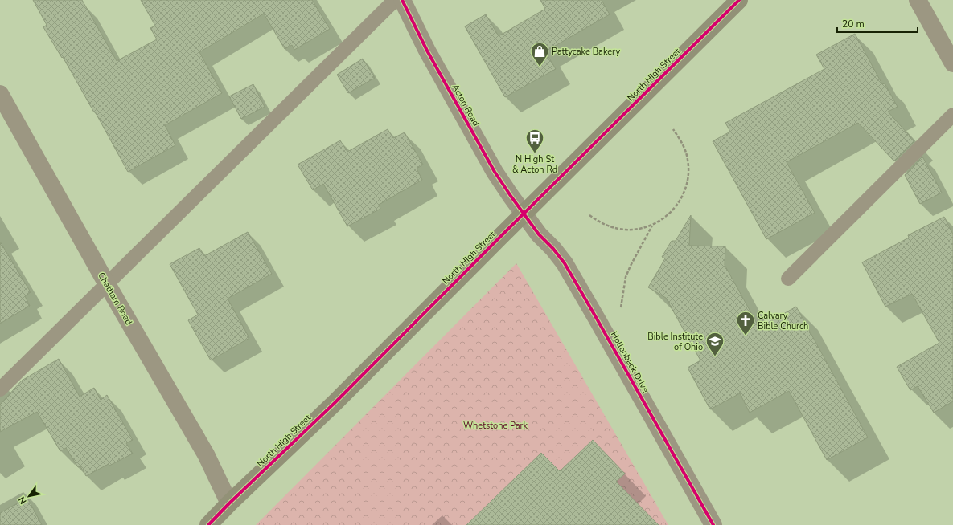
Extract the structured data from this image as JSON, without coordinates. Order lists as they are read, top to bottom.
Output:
{
  "streets": {
    "main road": ["North High Street"],
    "street": ["Acton Road", "Chatham Road", "Hollenback Drive"]
  },
  "crossings": [
    ["North High Street", "Acton Road"],
    ["North High Street", "Chatham Road"],
    ["North High Street", "Hollenback Drive"],
    ["Acton Road", "Hollenback Drive"]
  ],
  "parks": ["Whetstone Park"],
  "places": {
    "shop": ["Pattycake Bakery"],
    "bus stop": ["N High St & Acton Rd"],
    "church": ["Calvary Bible Church"],
    "school or university": ["Bible Institute of Ohio"]
  },
  "scale_bar": "20 m",
  "north": "bottom left"
}
